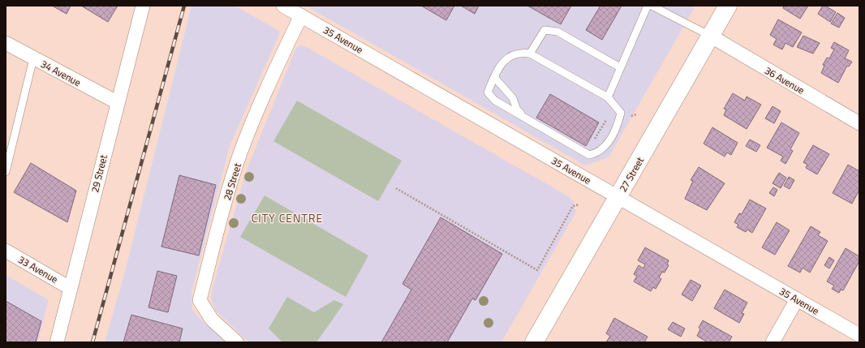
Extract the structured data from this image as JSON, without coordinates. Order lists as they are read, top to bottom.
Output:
{
  "streets": {
    "main road": ["27 Street"],
    "street": [
      "35 Avenue",
      "34 Avenue",
      "36 Avenue",
      "29 Street",
      "28 Street",
      "33 Avenue"
    ]
  },
  "crossings": [
    ["35 Avenue", "27 Street"],
    ["35 Avenue", "28 Street"],
    ["34 Avenue", "29 Street"],
    ["36 Avenue", "27 Street"],
    ["29 Street", "33 Avenue"]
  ],
  "districts": ["CITY CENTRE"]
}
